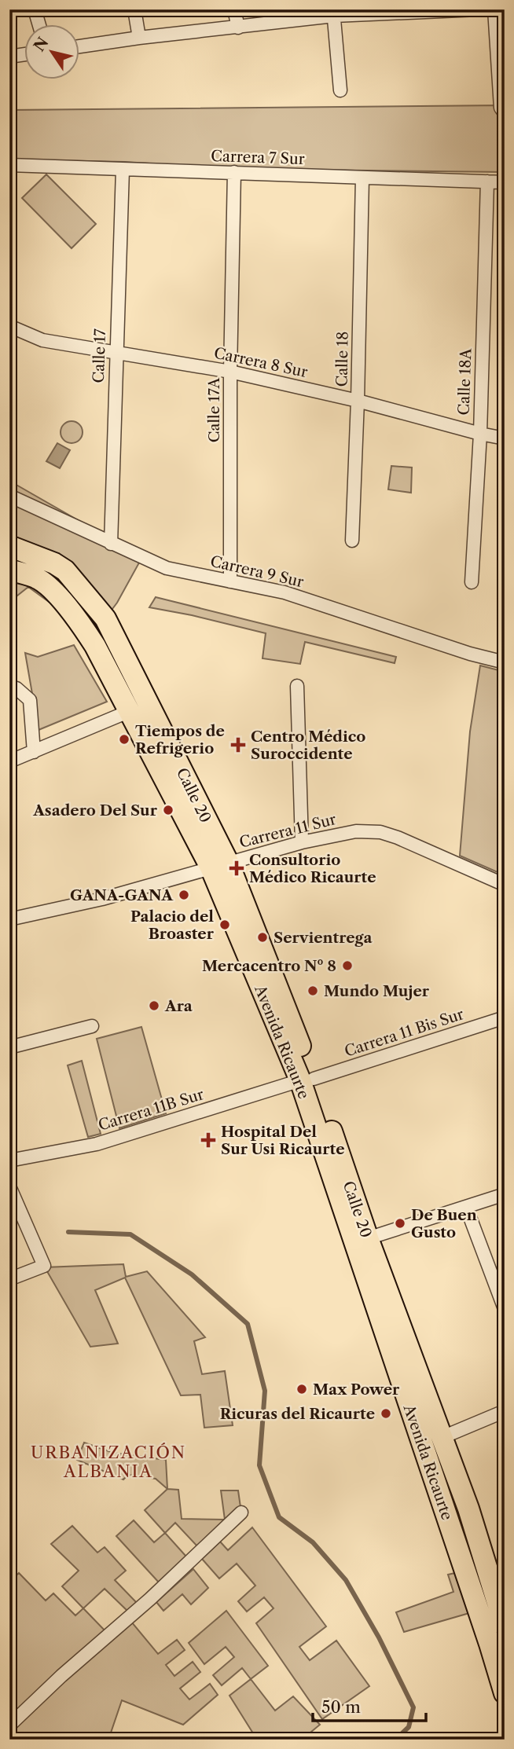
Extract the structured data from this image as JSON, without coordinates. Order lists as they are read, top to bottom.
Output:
{
  "streets": {
    "main road": ["Calle 20", "Avenida Ricaurte"],
    "street": [
      "Carrera 7 Sur",
      "Calle 17",
      "Calle 18",
      "Carrera 8 Sur",
      "Calle 18A",
      "Calle 17A",
      "Carrera 9 Sur",
      "Carrera 11 Sur",
      "Carrera 11 Bis Sur",
      "Carrera 11B Sur"
    ]
  },
  "crossings": [
    ["Carrera 7 Sur", "Calle 17"],
    ["Carrera 7 Sur", "Calle 18"],
    ["Carrera 7 Sur", "Calle 18A"],
    ["Carrera 7 Sur", "Calle 17A"],
    ["Calle 17", "Carrera 8 Sur"],
    ["Calle 17", "Carrera 9 Sur"],
    ["Calle 18", "Carrera 8 Sur"],
    ["Carrera 8 Sur", "Calle 18A"],
    ["Carrera 8 Sur", "Calle 17A"],
    ["Calle 17A", "Carrera 9 Sur"],
    ["Calle 20", "Carrera 11 Sur"],
    ["Calle 20", "Carrera 11 Bis Sur"],
    ["Calle 20", "Avenida Ricaurte"],
    ["Calle 20", "Carrera 11B Sur"],
    ["Carrera 11 Sur", "Avenida Ricaurte"],
    ["Carrera 11 Bis Sur", "Avenida Ricaurte"],
    ["Carrera 11 Bis Sur", "Carrera 11B Sur"],
    ["Avenida Ricaurte", "Carrera 11B Sur"]
  ],
  "districts": ["URBANIZACIÓN ALBANIA"],
  "places": {
    "other": [
      "Tiempos de Refrigerio",
      "Asadero Del Sur",
      "GANA-GANA",
      "Palacio del Broaster",
      "Servientrega",
      "Mercacentro Nº 8",
      "Mundo Mujer",
      "Ara",
      "De Buen Gusto",
      "Max Power",
      "Ricuras del Ricaurte"
    ],
    "health": ["Centro Médico Suroccidente", "Consultorio Médico Ricaurte", "Hospital Del Sur Usi Ricaurte"]
  },
  "scale_bar": "50 m",
  "north": "top left"
}
